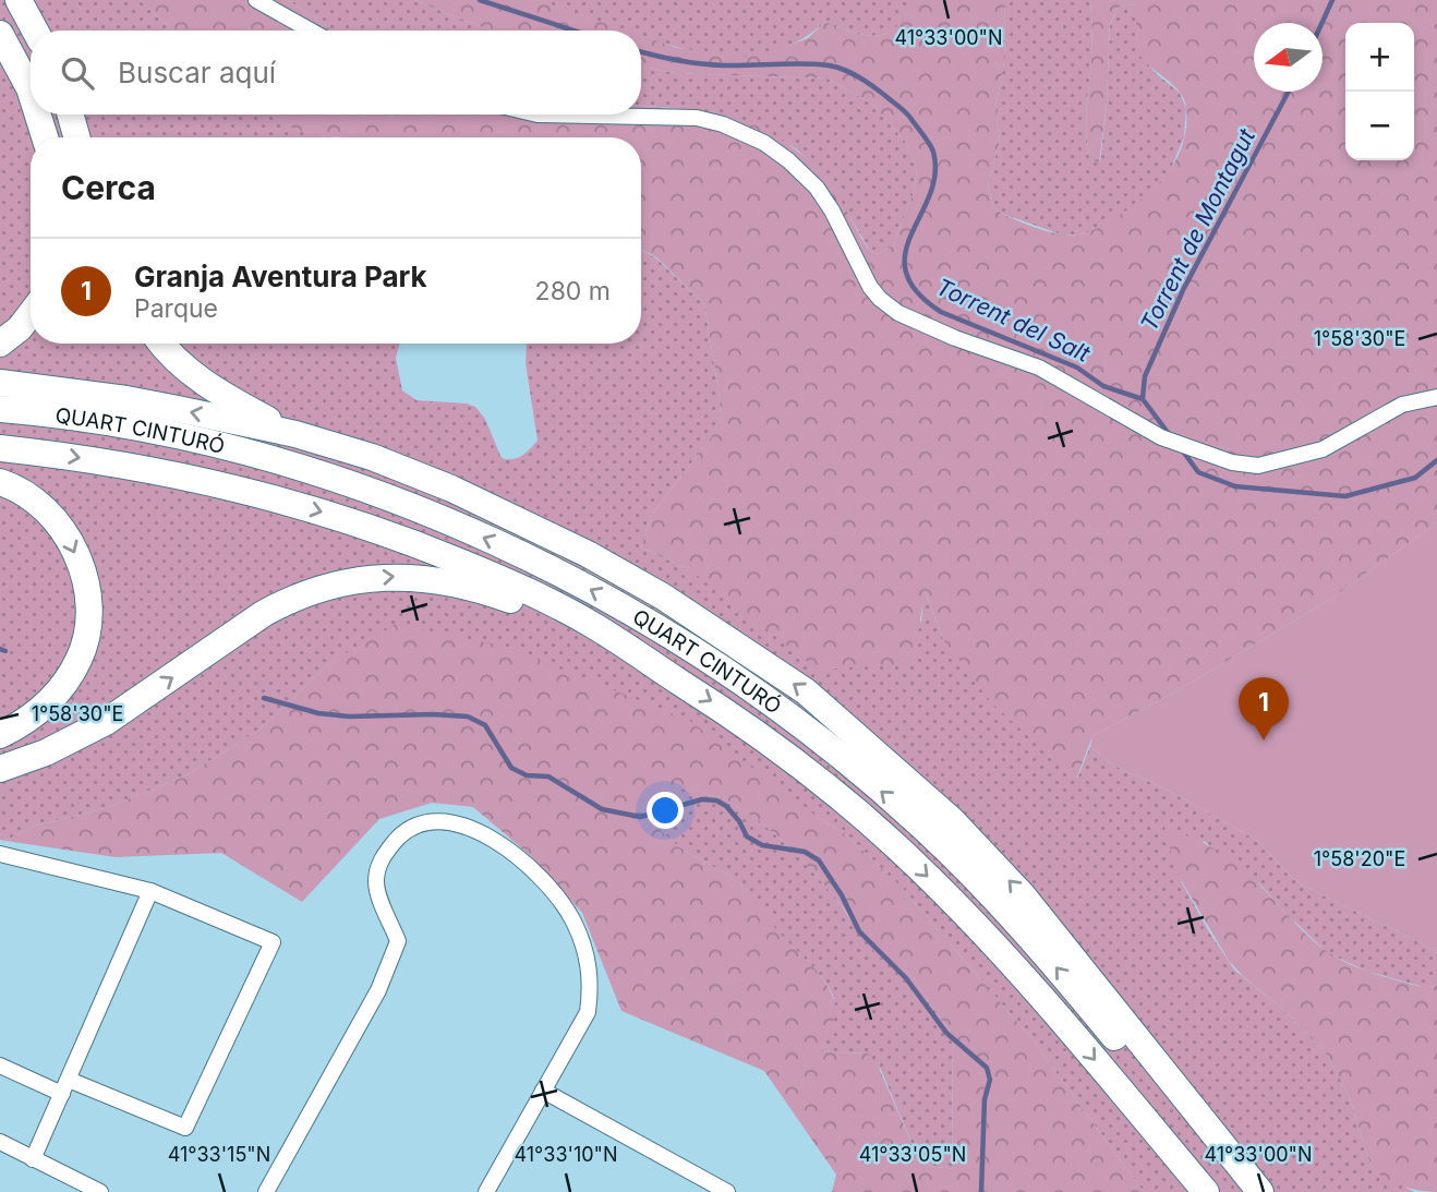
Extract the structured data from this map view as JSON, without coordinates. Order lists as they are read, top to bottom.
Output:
{
  "streets": {
    "highway": ["QUART CINTURÓ"]
  },
  "water": ["Torrent de Montagut", "Torrent del Salt"],
  "north": "left",
  "page": {
    "map_buttons": ["+", "−"],
    "search": "Buscar aquí",
    "heading": "Cerca",
    "list": [
      {
        "mark": "1",
        "name": "Granja Aventura Park",
        "note": "Parque",
        "value": "280 m"
      }
    ],
    "pins": "1"
  },
  "coordinates": [
    "41°33'00\"N",
    "1°58'30\"E",
    "1°58'20\"E",
    "41°33'15\"N",
    "41°33'10\"N",
    "41°33'05\"N"
  ]
}
